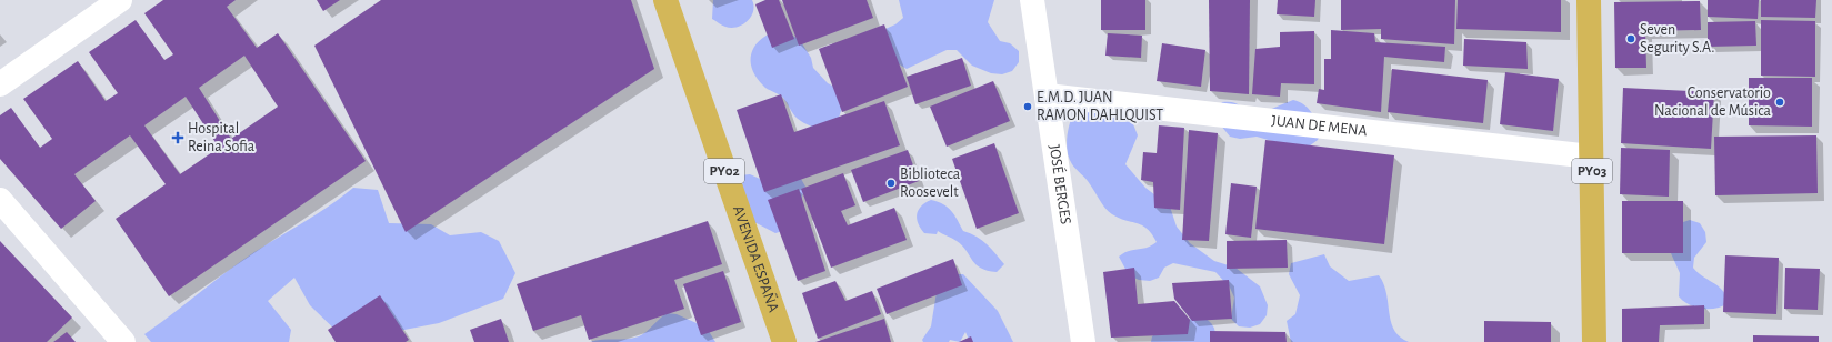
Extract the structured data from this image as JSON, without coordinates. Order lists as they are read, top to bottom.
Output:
{
  "streets": {
    "highway": ["PY02", "PY03", "AVENIDA ESPAÑA"],
    "street": ["JUAN DE MENA", "JOSÉ BERGES"]
  },
  "crossings": [
    ["JUAN DE MENA", "PY03"],
    ["JUAN DE MENA", "JOSÉ BERGES"]
  ],
  "places": {
    "other": [
      "Seven Segurity S.A.",
      "Conservatorio Nacional de Música",
      "E.M.D. JUAN RAMON DAHLQUIST",
      "Biblioteca Roosevelt"
    ],
    "health": ["Hospital Reina Sofia"]
  }
}
